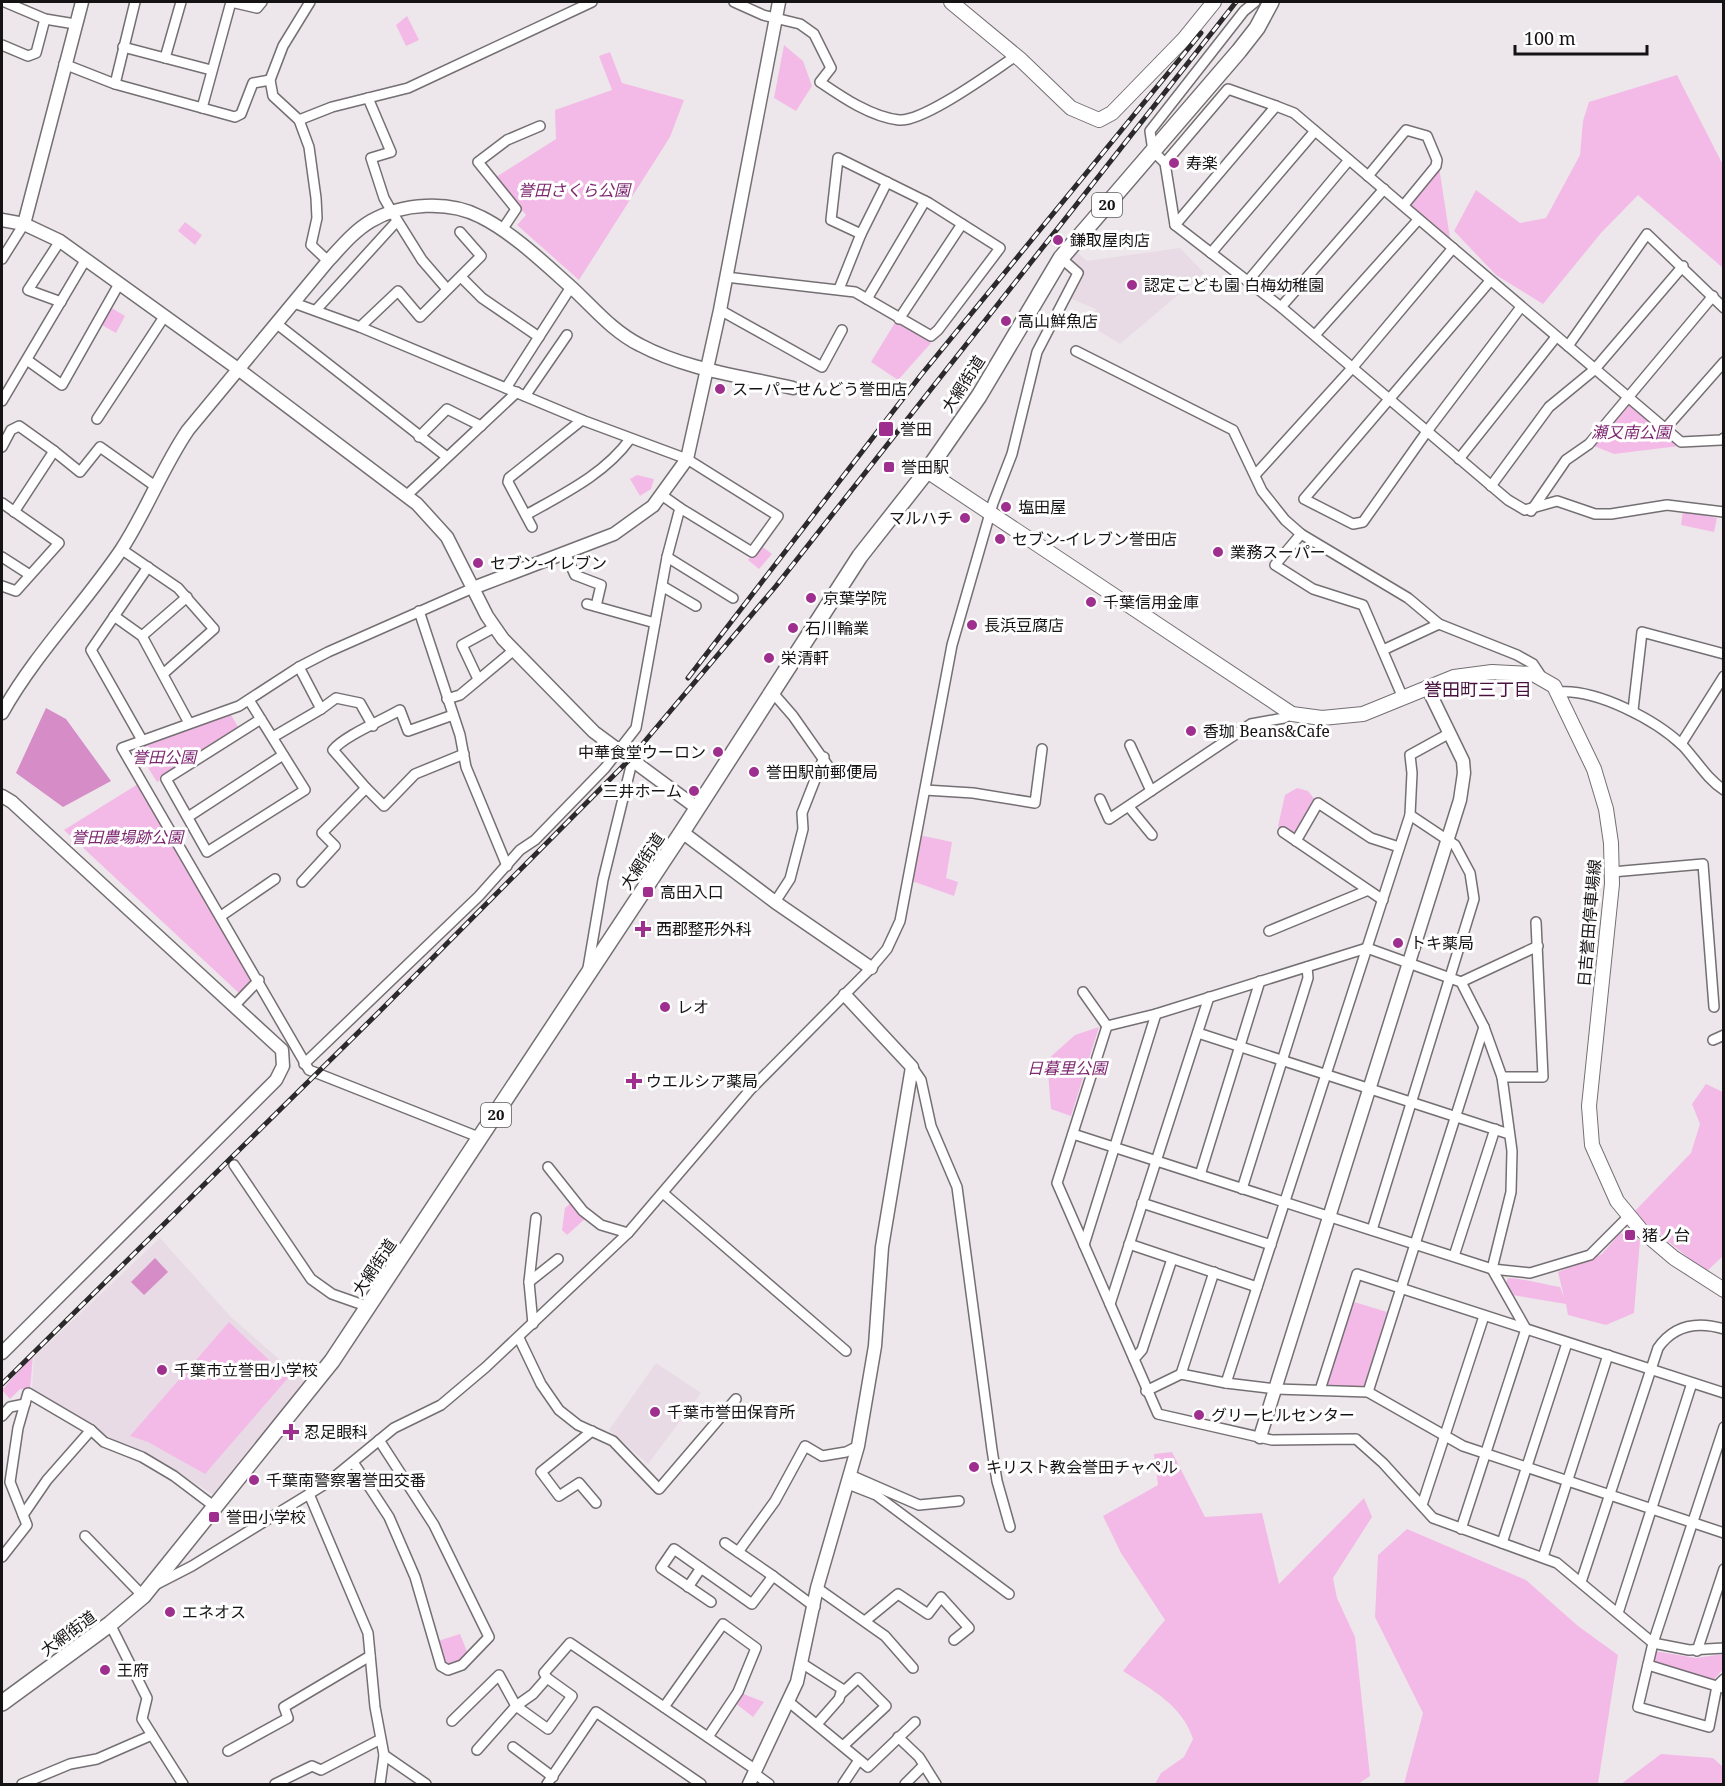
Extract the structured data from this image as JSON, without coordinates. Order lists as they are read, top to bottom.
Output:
{
  "streets": {
    "main road": ["20", "大網街道", "日吉誉田停車場線"]
  },
  "crossings": [
    ["大網街道", "日吉誉田停車場線"]
  ],
  "districts": ["誉田町三丁目"],
  "parks": [
    "誉田さくら公園",
    "瀬又南公園",
    "誉田公園",
    "誉田農場跡公園",
    "日暮里公園"
  ],
  "places": {
    "other": [
      "寿楽",
      "鎌取屋肉店",
      "認定こども園 白梅幼稚園",
      "高山鮮魚店",
      "スーパーせんどう誉田店",
      "塩田屋",
      "マルハチ",
      "セブン-イレブン誉田店",
      "業務スーパー",
      "セブン-イレブン",
      "京葉学院",
      "千葉信用金庫",
      "長浜豆腐店",
      "石川輪業",
      "栄清軒",
      "香珈 Beans&Cafe",
      "中華食堂ウーロン",
      "誉田駅前郵便局",
      "三井ホーム",
      "トキ薬局",
      "レオ",
      "千葉市立誉田小学校",
      "千葉市誉田保育所",
      "グリーヒルセンター",
      "キリスト教会誉田チャペル",
      "千葉南警察署誉田交番",
      "エネオス",
      "王府"
    ],
    "transit": [
      "誉田",
      "誉田駅",
      "高田入口",
      "猪ノ台",
      "誉田小学校"
    ],
    "health": ["西郡整形外科", "ウエルシア薬局", "忍足眼科"]
  },
  "scale_bar": "100 m"
}
